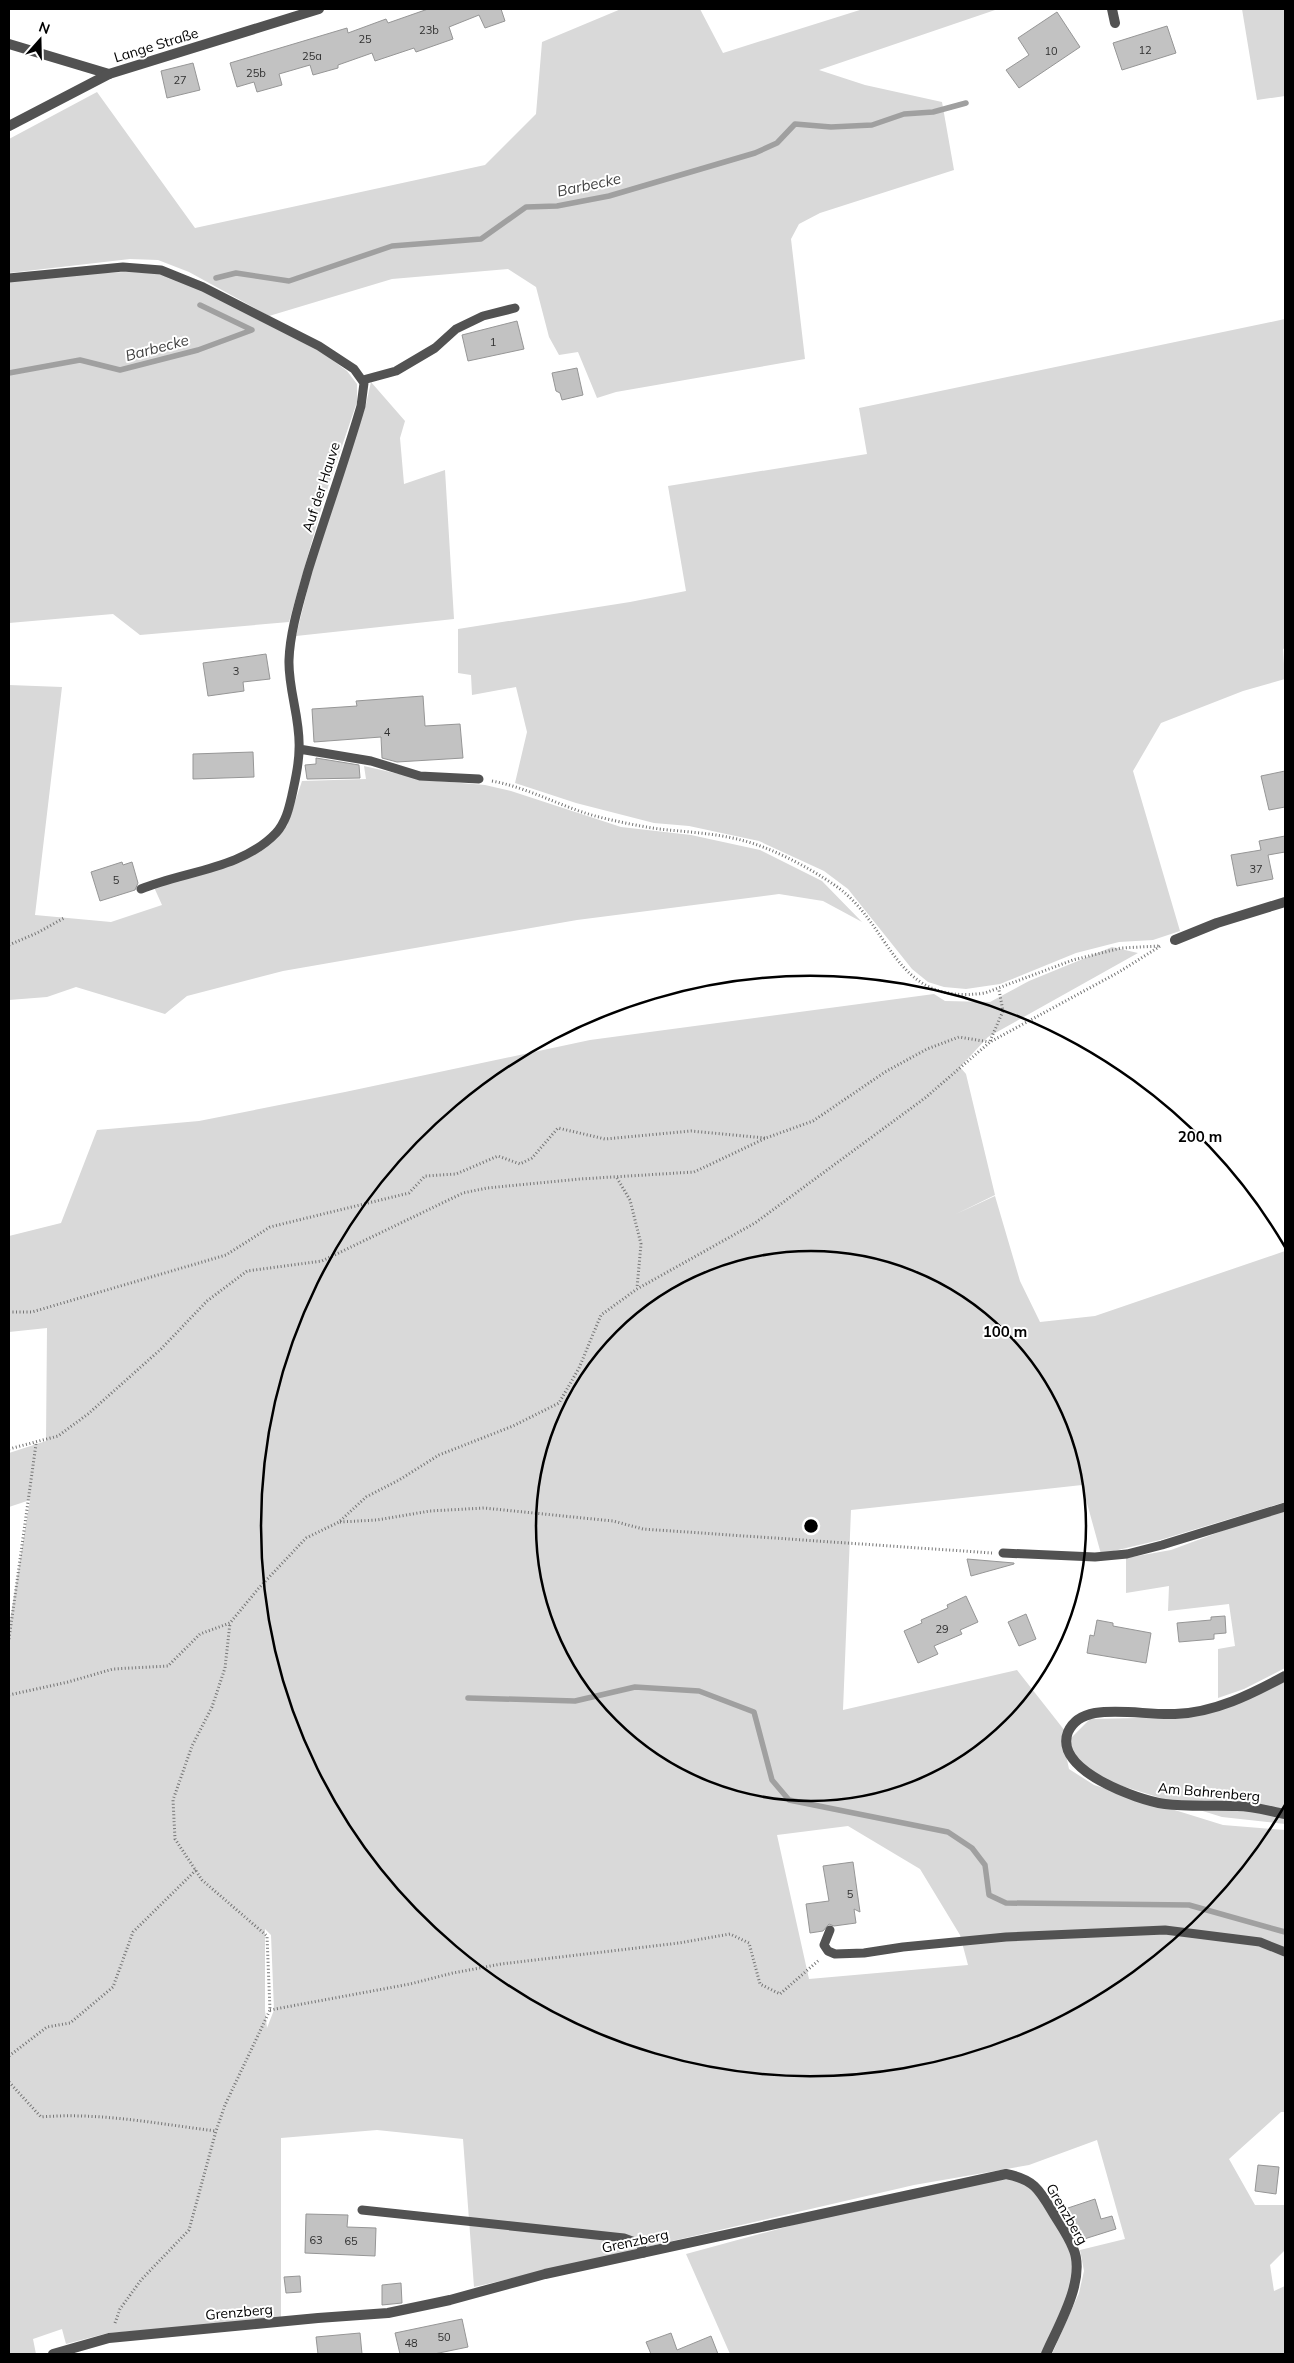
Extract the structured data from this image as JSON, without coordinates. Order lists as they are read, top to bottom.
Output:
{
  "streets": {
    "street": ["Lange Straße", "Am Bahrenberg", "Grenzberg"],
    "lane": ["Auf der Hauve"]
  },
  "water": ["Barbecke"],
  "house_numbers": [
    "23b",
    "25",
    "12",
    "10",
    "25a",
    "25b",
    "27",
    "1",
    "3",
    "4",
    "37",
    "5",
    "29",
    "5",
    "63",
    "65",
    "50",
    "48"
  ],
  "north": "top",
  "rings": ["200 m", "100 m"]
}
